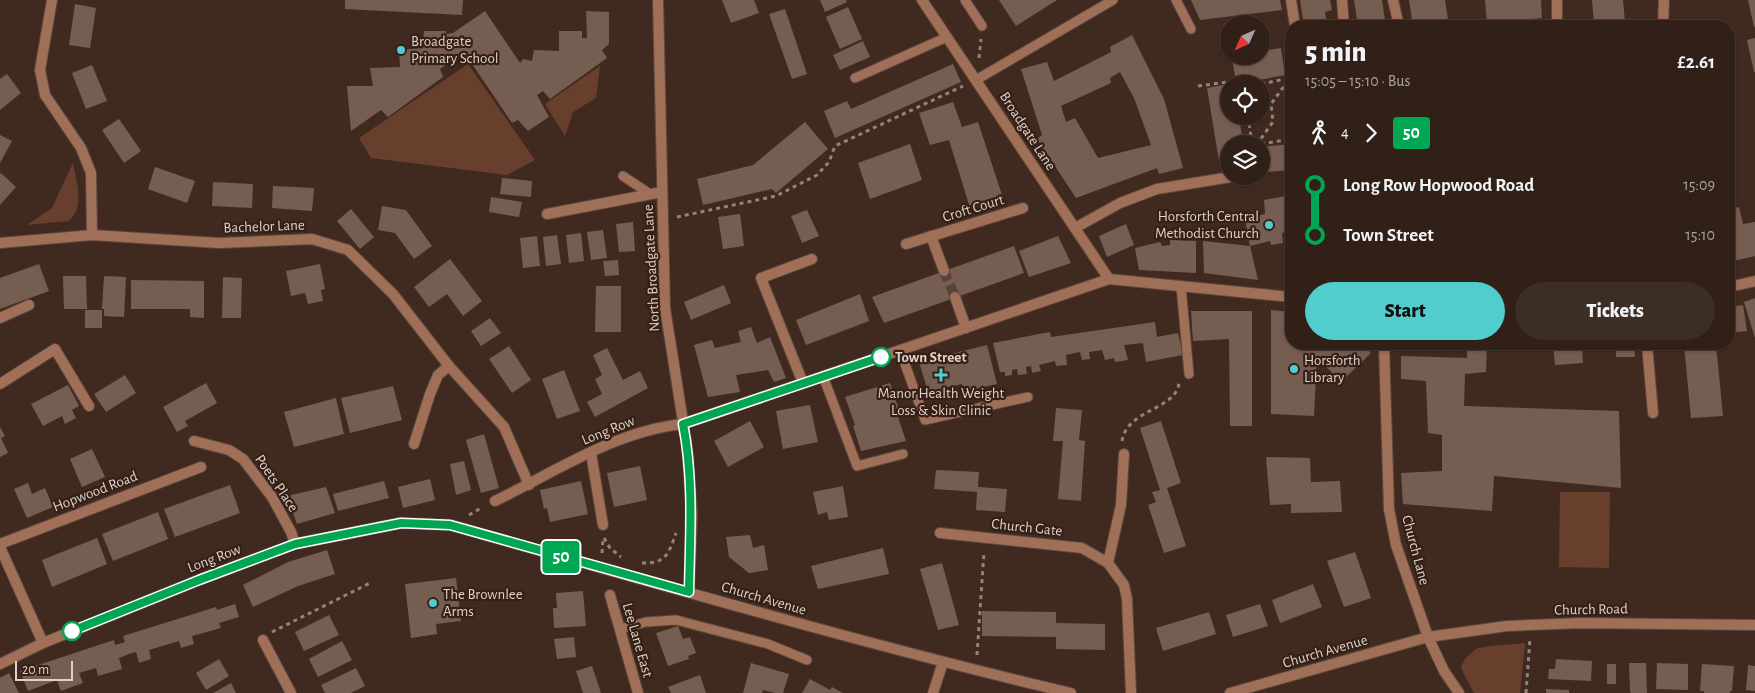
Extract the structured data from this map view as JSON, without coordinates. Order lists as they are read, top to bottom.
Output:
{
  "streets": {
    "street": [
      "Broadgate Lane",
      "Croft Court",
      "Bachelor Lane",
      "North Broadgate Lane",
      "Long Row",
      "Poets Place",
      "Hopwood Road",
      "Church Gate",
      "Church Lane",
      "Church Avenue",
      "Church Road",
      "Lee Lane East"
    ]
  },
  "crossings": [
    ["Bachelor Lane", "Long Row"],
    ["North Broadgate Lane", "Long Row"],
    ["North Broadgate Lane", "Church Avenue"],
    ["Long Row", "Poets Place"],
    ["Long Row", "Hopwood Road"],
    ["Long Row", "Church Avenue"],
    ["Church Lane", "Church Avenue"],
    ["Church Lane", "Church Road"],
    ["Church Avenue", "Church Road"]
  ],
  "places": {
    "other": [
      "Broadgate Primary School",
      "Horsforth Central Methodist Church",
      "Town Street",
      "Horsforth Library",
      "The Brownlee Arms"
    ],
    "health": ["Manor Health Weight Loss & Skin Clinic"]
  },
  "lines": ["bus line 50"],
  "scale_bar": "20 m",
  "north": "bottom left",
  "page": {
    "on_map": "50",
    "heading": ["5 min", "15:05 – 15:10 · Bus", "£2.61"],
    "legs": ["4", "50"],
    "list": [
      {
        "name": "Long Row Hopwood Road",
        "value": "15:09"
      },
      {
        "name": "Town Street",
        "value": "15:10"
      }
    ],
    "buttons": ["Start", "Tickets"],
    "scale": "20 m"
  }
}
